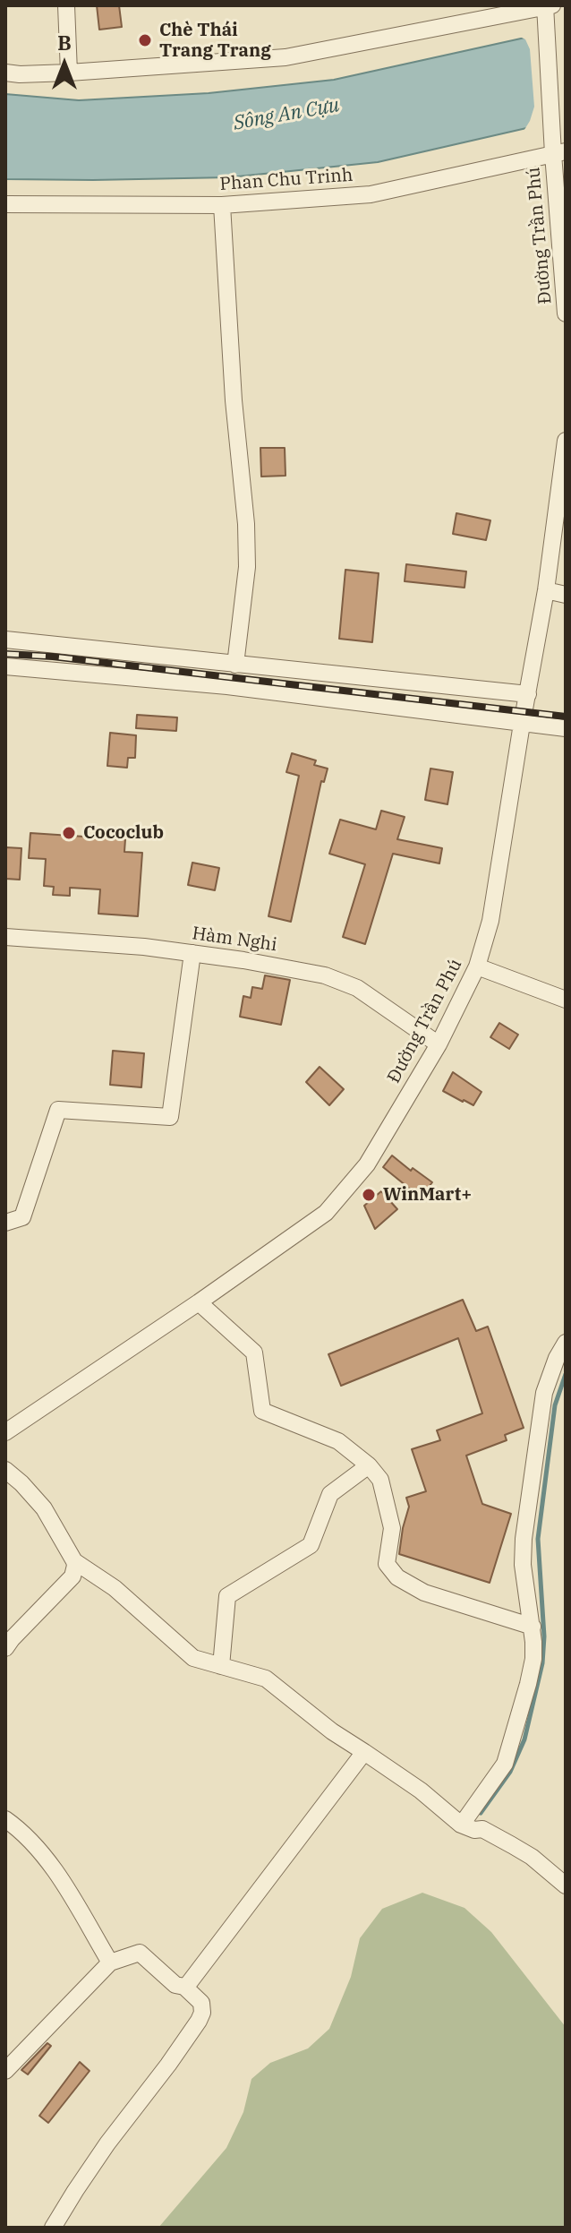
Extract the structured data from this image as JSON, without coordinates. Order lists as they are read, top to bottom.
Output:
{
  "streets": {
    "street": ["Phan Chu Trinh", "Đường Trần Phú", "Hàm Nghi"]
  },
  "crossings": [
    ["Phan Chu Trinh", "Đường Trần Phú"],
    ["Đường Trần Phú", "Hàm Nghi"]
  ],
  "water": ["Sông An Cựu"],
  "places": ["Chè Thái Trang Trang", "Cococlub", "WinMart+"],
  "north": "top"
}
